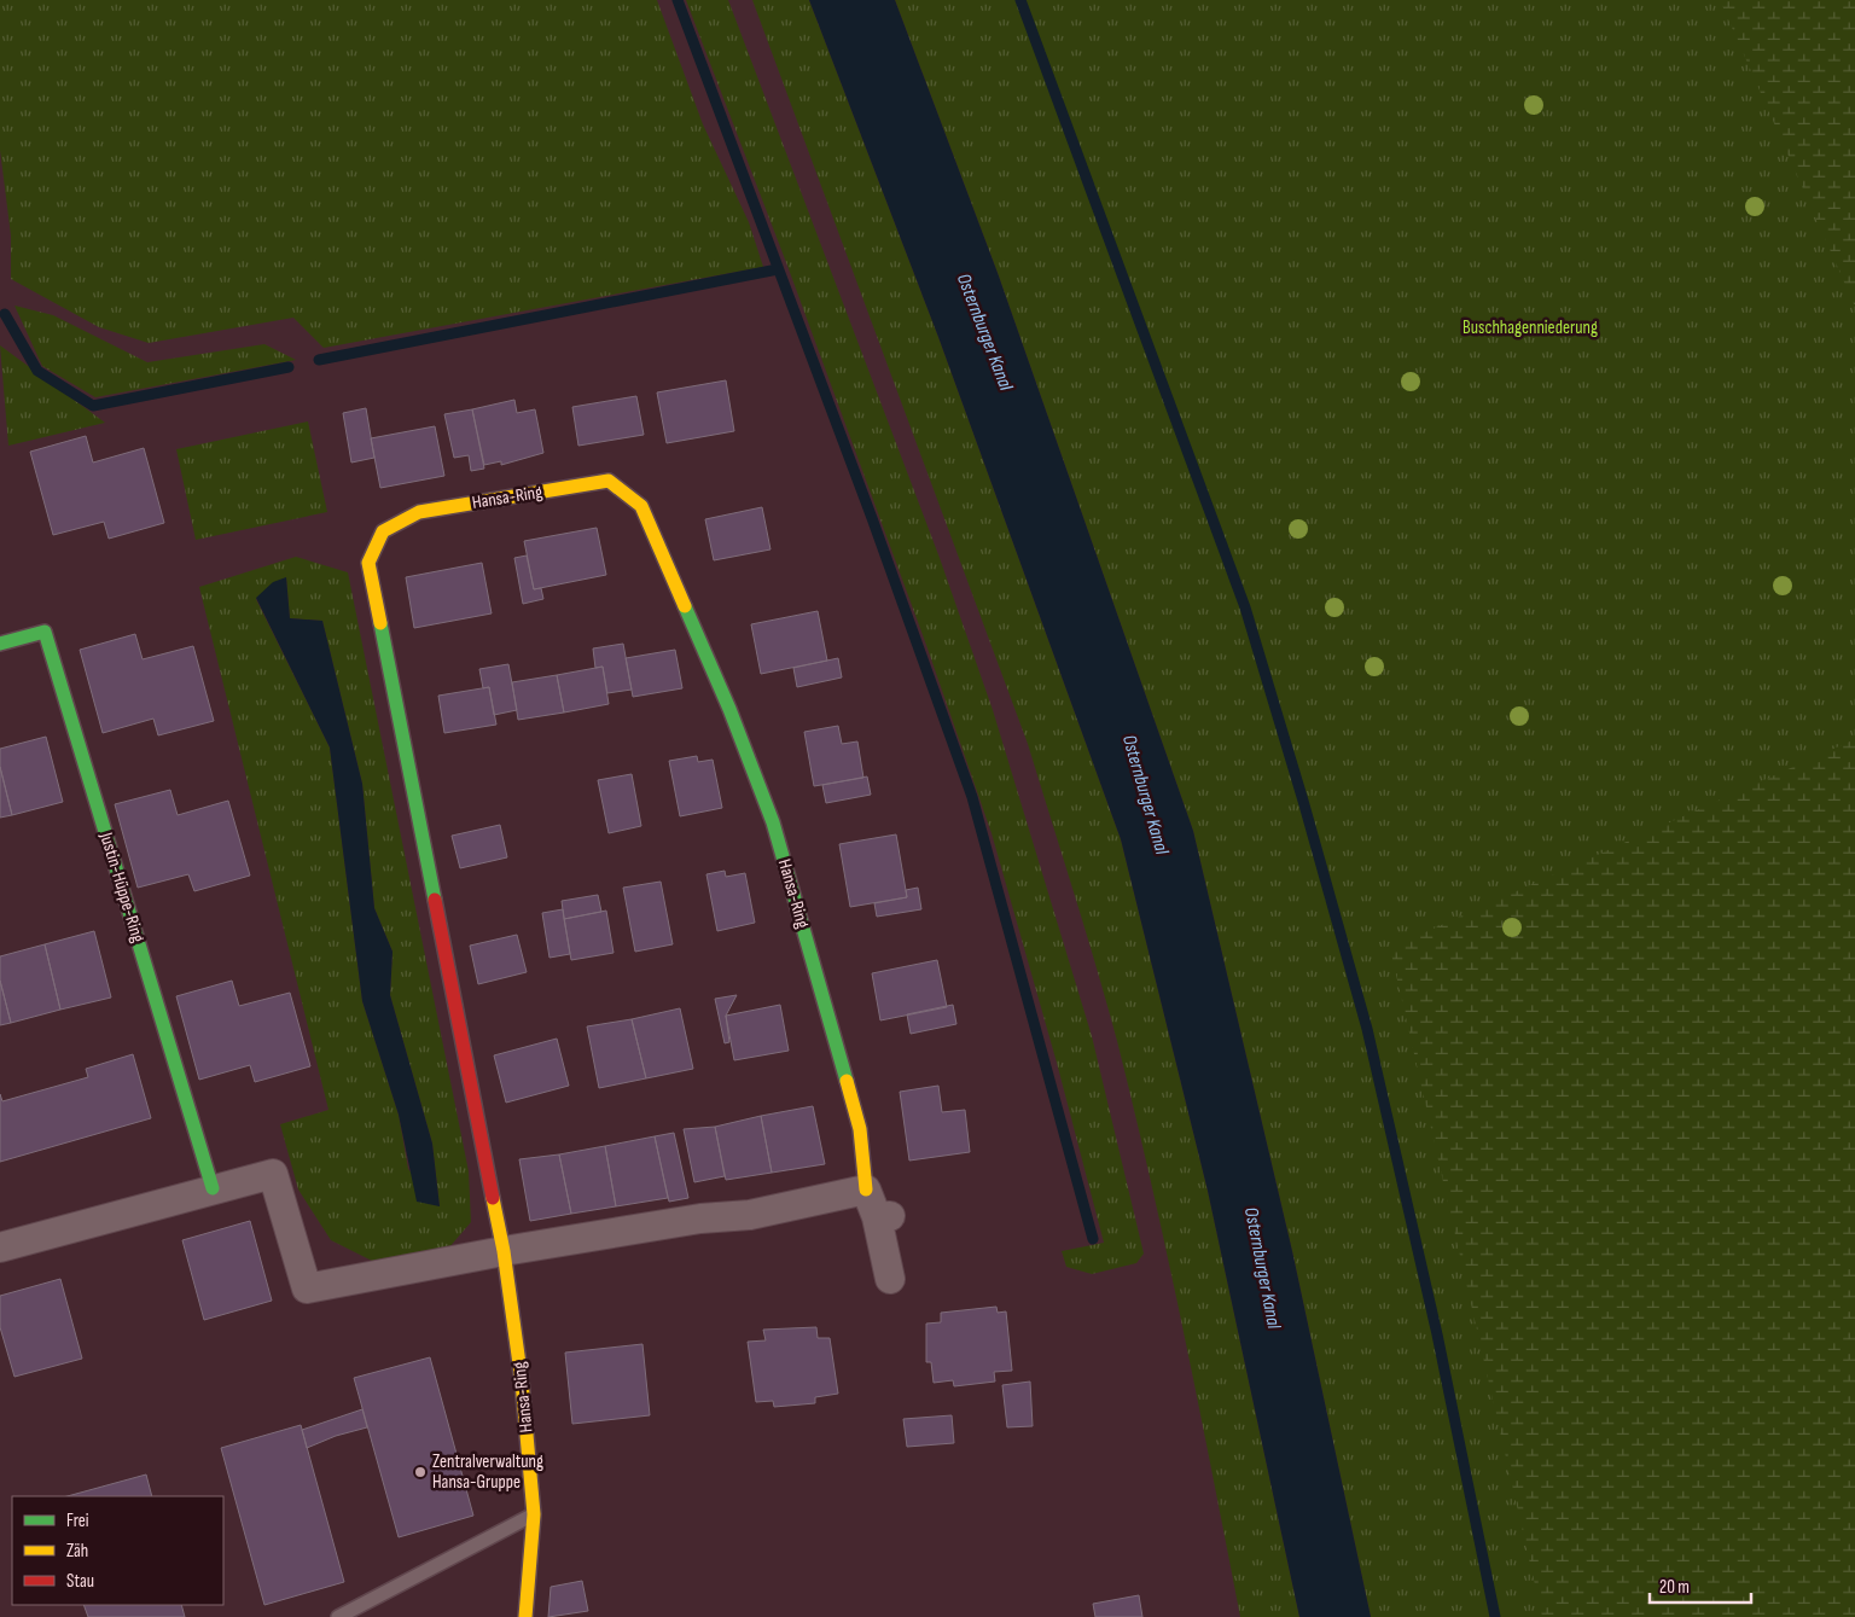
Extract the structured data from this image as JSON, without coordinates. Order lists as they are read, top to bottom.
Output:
{
  "streets": {
    "street": ["Hansa-Ring", "Justin-Hüppe-Ring"]
  },
  "water": ["Osternburger Kanal"],
  "parks": ["Buschhagenniederung"],
  "places": ["Zentralverwaltung Hansa-Gruppe"],
  "legend": ["Frei", "Zäh", "Stau"],
  "scale_bar": "20 m"
}
